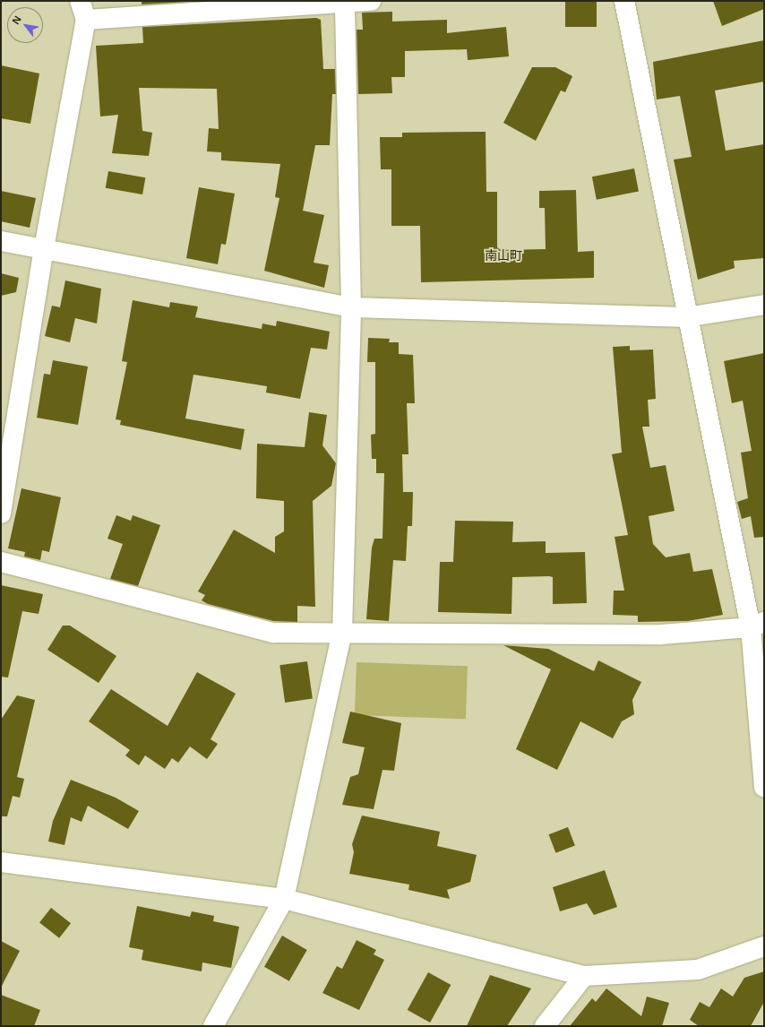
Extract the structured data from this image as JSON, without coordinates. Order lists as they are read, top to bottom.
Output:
{
  "districts": ["南山町"],
  "north": "top left"
}
